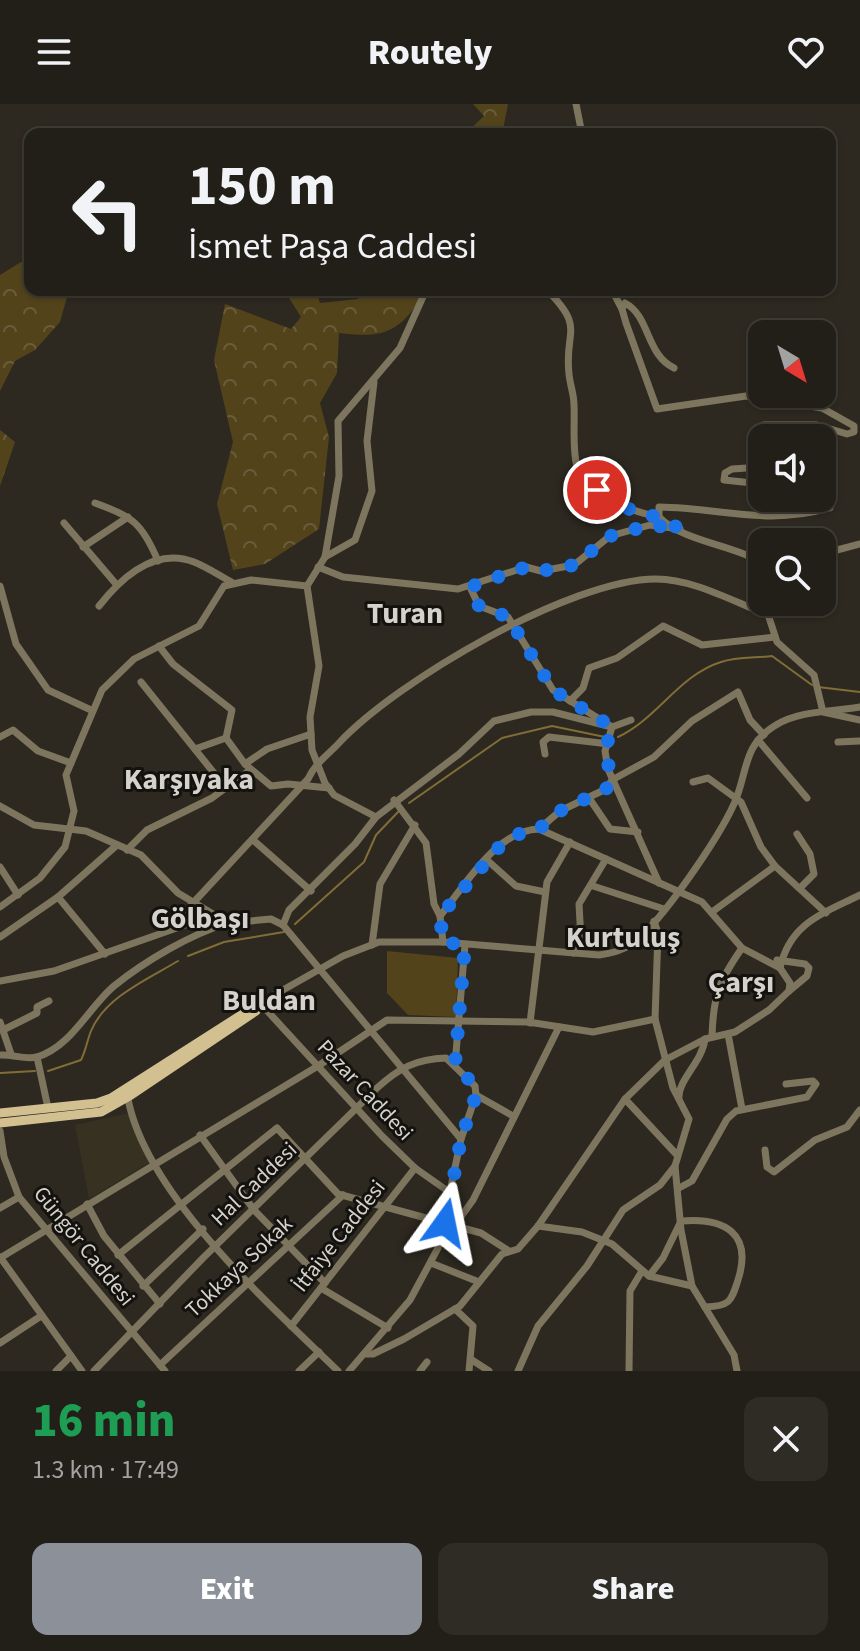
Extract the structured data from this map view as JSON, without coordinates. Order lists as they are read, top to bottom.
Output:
{
  "streets": {
    "street": [
      "Pazar Caddesi",
      "Hal Caddesi",
      "İtfaiye Caddesi",
      "Güngör Caddesi",
      "Tokkaya Sokak"
    ]
  },
  "crossings": [
    ["Pazar Caddesi", "Hal Caddesi"],
    ["Pazar Caddesi", "İtfaiye Caddesi"],
    ["Hal Caddesi", "Güngör Caddesi"],
    ["Güngör Caddesi", "Tokkaya Sokak"]
  ],
  "districts": [
    "Turan",
    "Karşıyaka",
    "Gölbaşı",
    "Kurtuluş",
    "Çarşı",
    "Buldan"
  ],
  "north": "bottom right",
  "page": {
    "header": "Routely",
    "turn": ["150 m", "İsmet Paşa Caddesi"],
    "heading": ["16 min", "1.3 km · 17:49"],
    "buttons": ["Exit", "Share"]
  }
}
